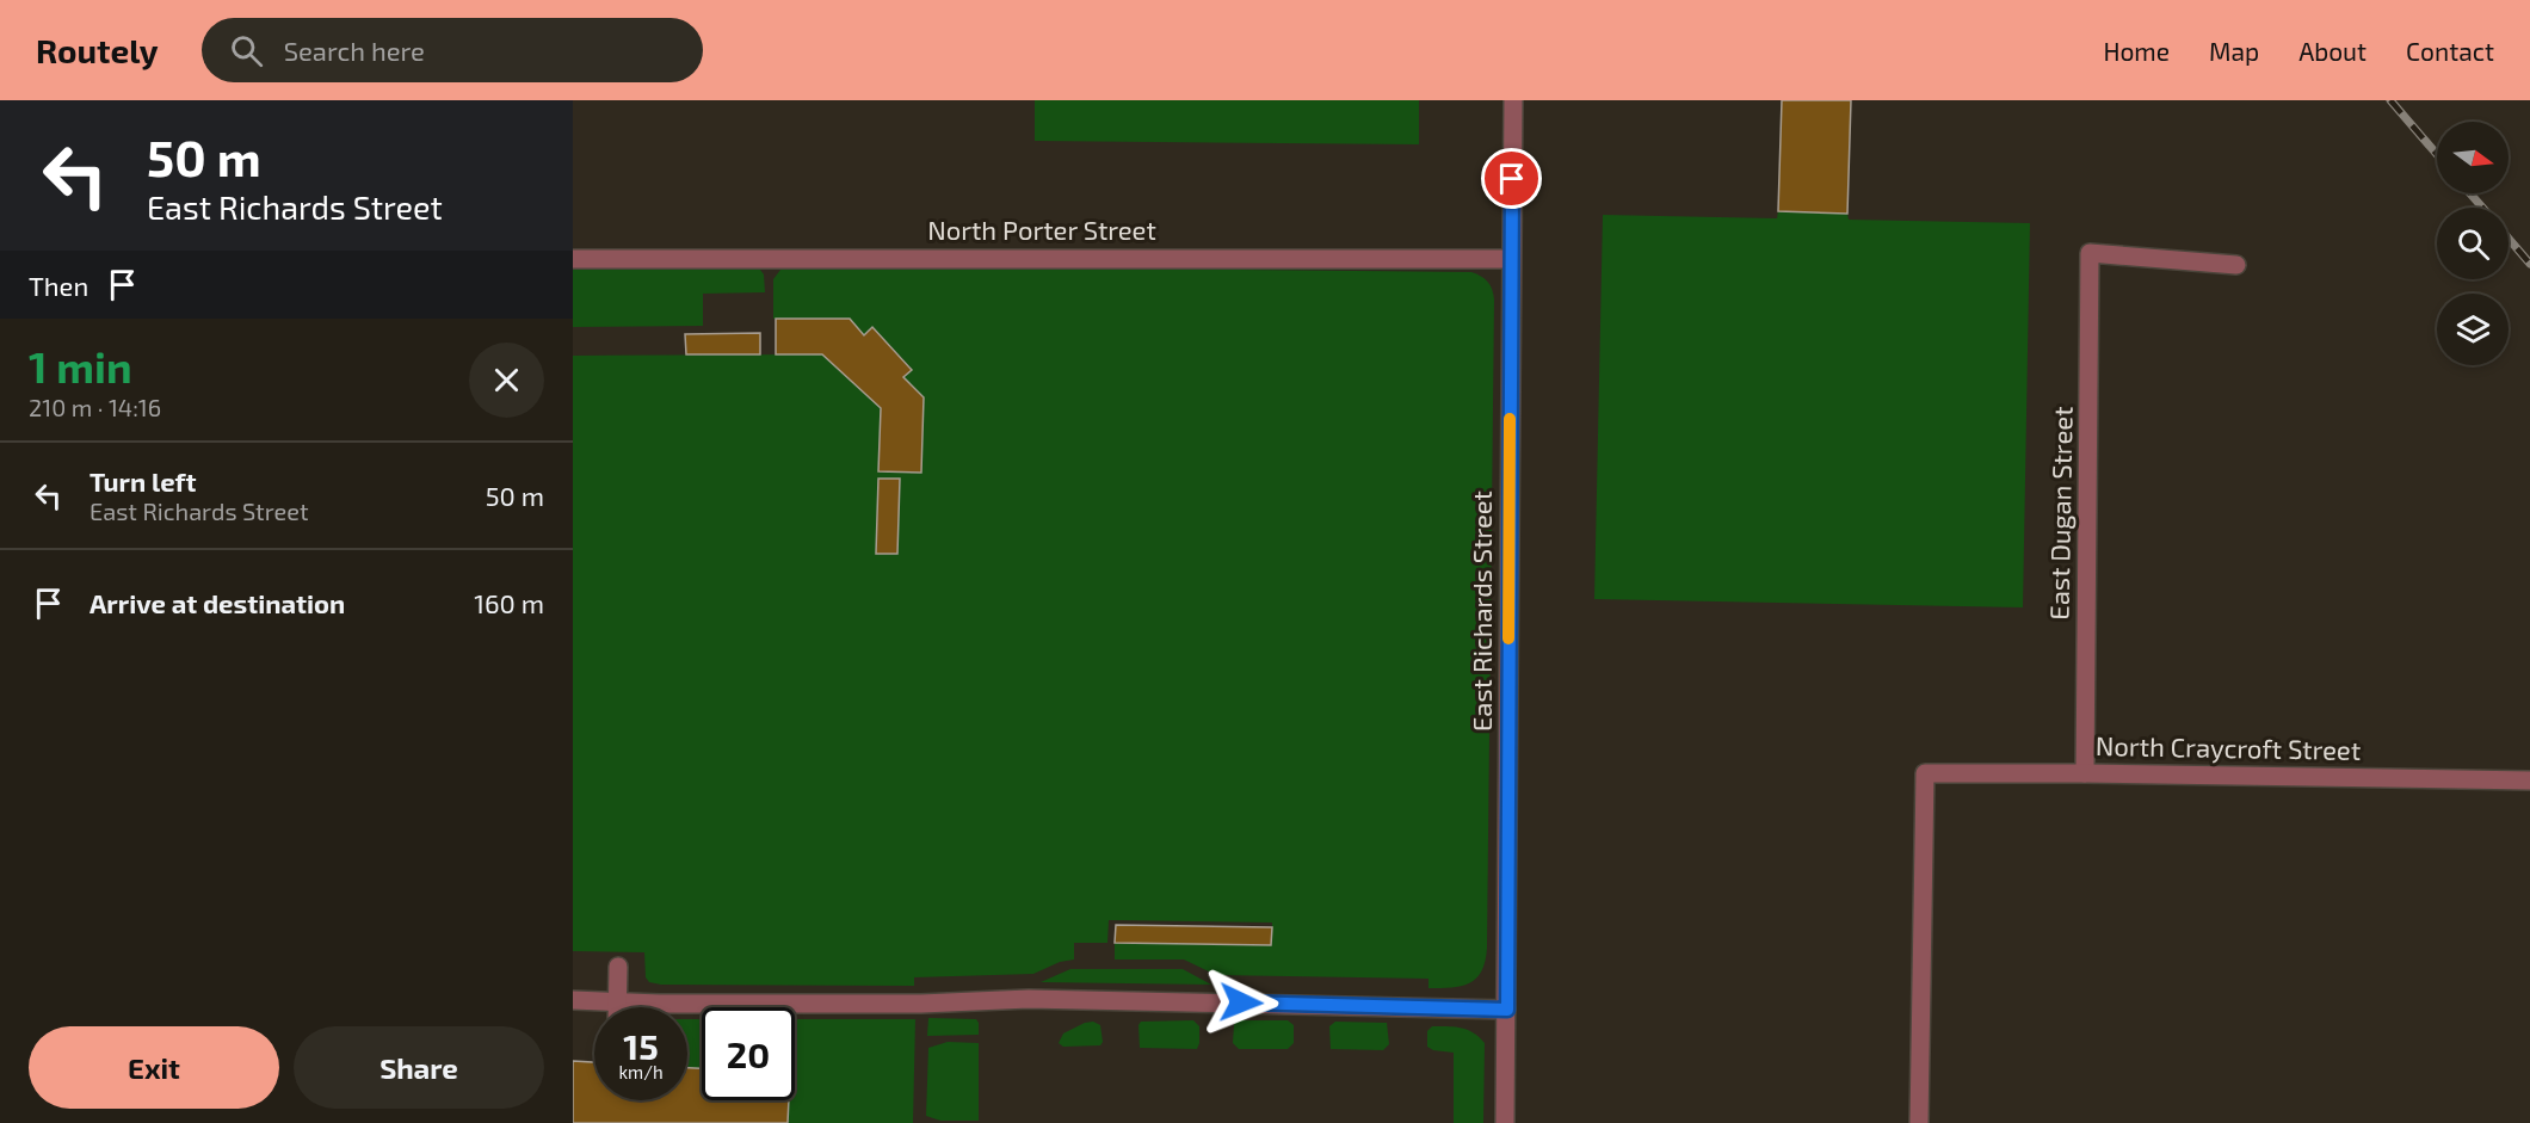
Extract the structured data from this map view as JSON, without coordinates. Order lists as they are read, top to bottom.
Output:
{
  "streets": {
    "street": [
      "North Porter Street",
      "East Dugan Street",
      "East Richards Street",
      "North Craycroft Street"
    ]
  },
  "crossings": [
    ["North Porter Street", "East Richards Street"],
    ["East Dugan Street", "North Craycroft Street"]
  ],
  "north": "right",
  "page": {
    "header": "Routely",
    "search": "Search here",
    "nav": [
      "Home",
      "Map",
      "About",
      "Contact"
    ],
    "turn": ["50 m", "East Richards Street"],
    "then": "Then",
    "heading": ["1 min", "210 m · 14:16"],
    "list": [
      {
        "name": "Turn left",
        "note": "East Richards Street",
        "value": "50 m"
      },
      {
        "name": "Arrive at destination",
        "value": "160 m"
      }
    ],
    "speed": "15 km/h",
    "limit": "20",
    "buttons": ["Exit", "Share"]
  }
}
